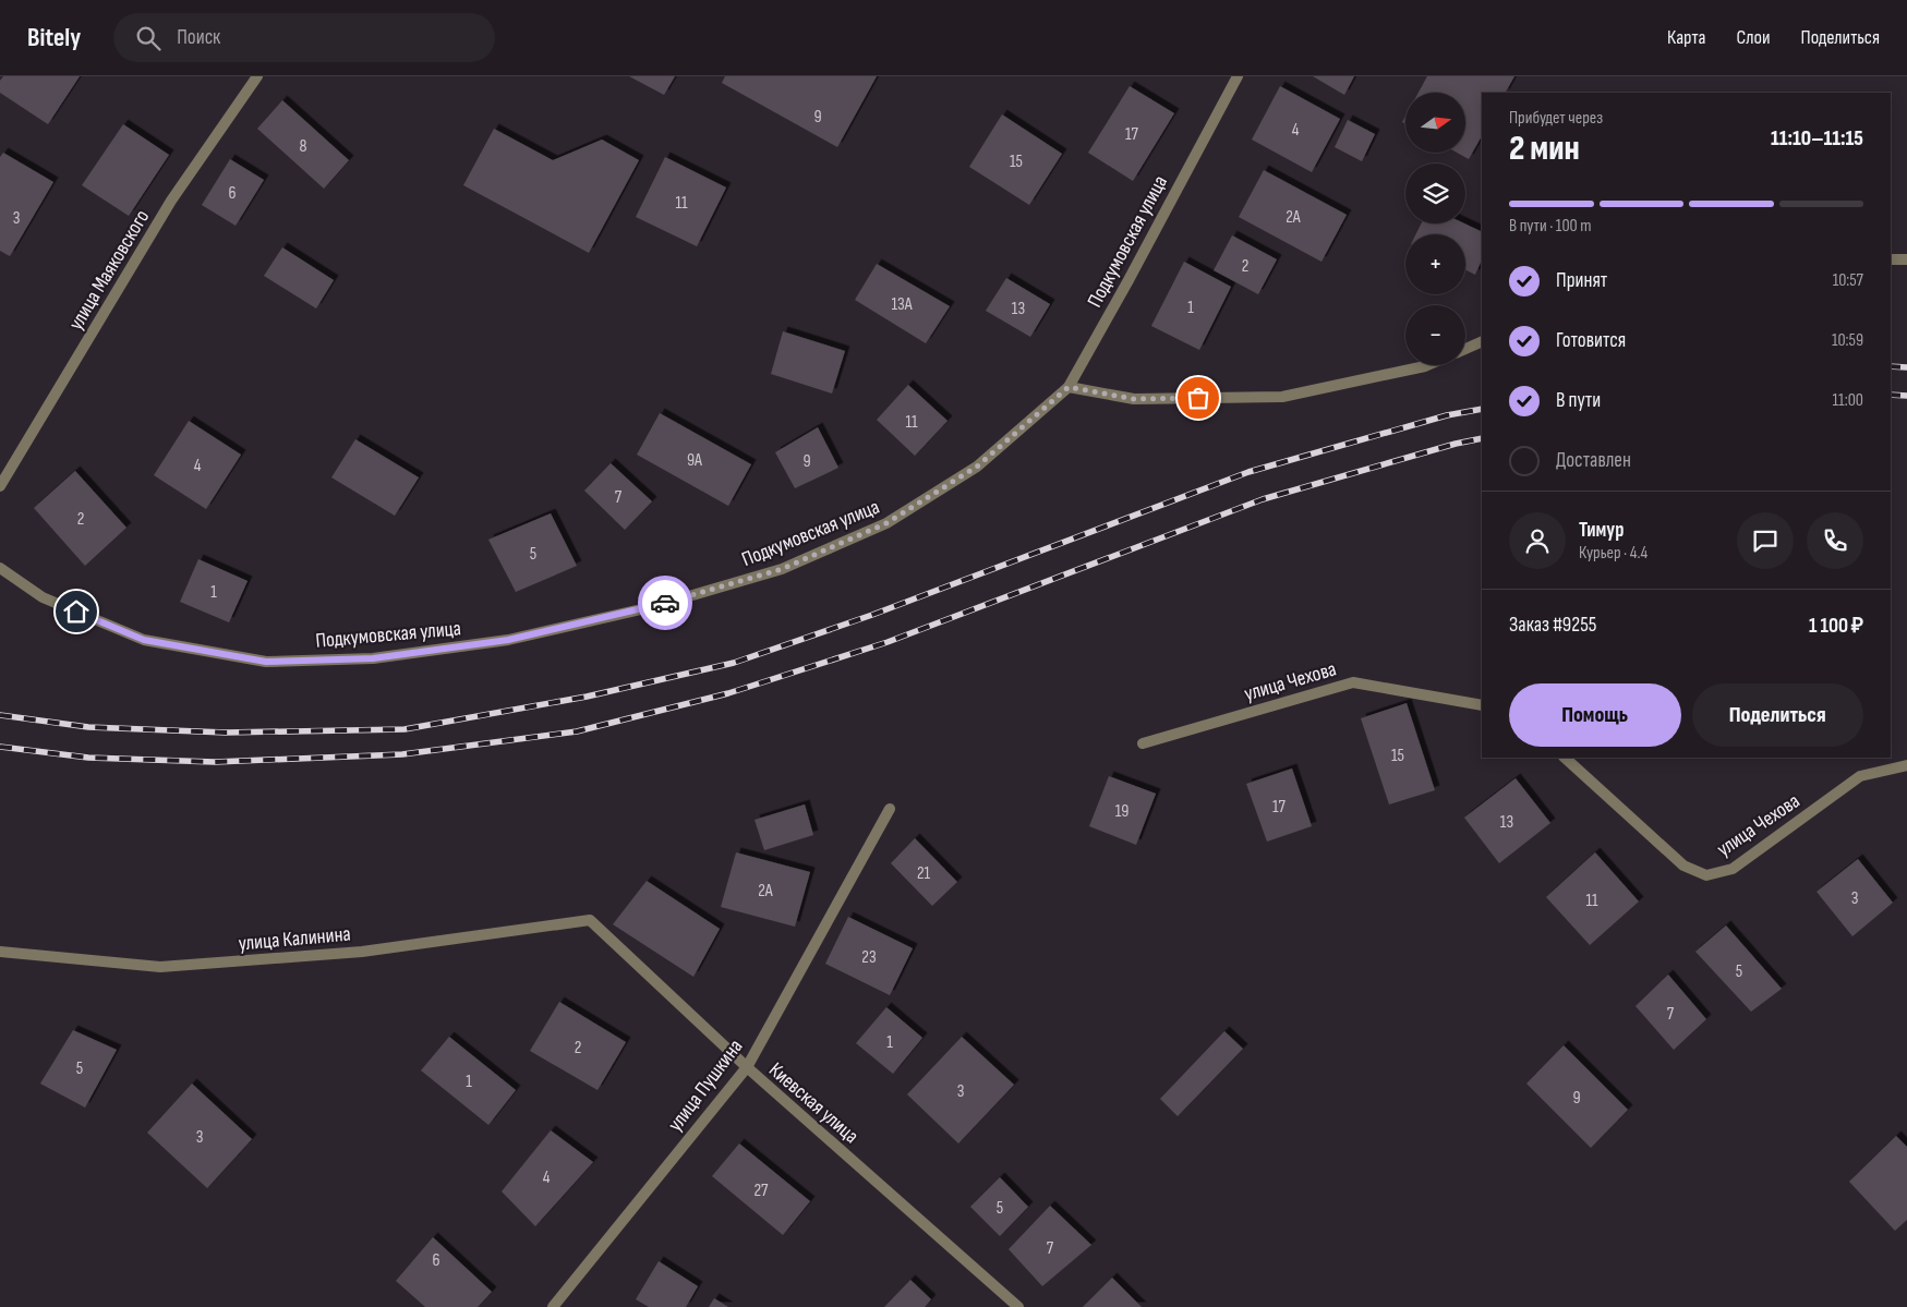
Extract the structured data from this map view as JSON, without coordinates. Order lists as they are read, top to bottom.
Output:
{
  "streets": {
    "street": [
      "Подкумовская улица",
      "улица Маяковского",
      "улица Чехова",
      "улица Калинина",
      "улица Пушкина",
      "Киевская улица"
    ]
  },
  "crossings": [
    ["улица Калинина", "Киевская улица"],
    ["улица Пушкина", "Киевская улица"]
  ],
  "house_numbers": [
    "9",
    "4",
    "17",
    "8",
    "15",
    "6",
    "11",
    "2А",
    "3",
    "2",
    "13А",
    "1",
    "13",
    "11",
    "9А",
    "9",
    "4",
    "7",
    "2",
    "5",
    "1",
    "15",
    "17",
    "19",
    "13",
    "21",
    "2А",
    "3",
    "11",
    "23",
    "5",
    "7",
    "1",
    "2",
    "5",
    "1",
    "3",
    "9",
    "3",
    "4",
    "27",
    "5",
    "7",
    "6"
  ],
  "north": "right",
  "page": {
    "header": "Bitely",
    "search": "Поиск",
    "nav": ["Карта", "Слои", "Поделиться"],
    "map_buttons": ["+", "−"],
    "heading": ["2 мин", "Прибудет через", "11:10–11:15"],
    "panel": [
      "Тимур",
      "Курьер · 4.4",
      "Заказ #9255",
      "1 100 ₽"
    ],
    "bar": "В пути · 100 m",
    "list": [
      ["Принят", "10:57"],
      ["Готовится", "10:59"],
      ["В пути", "11:00"],
      "Доставлен"
    ],
    "buttons": ["Помощь", "Поделиться"]
  }
}
